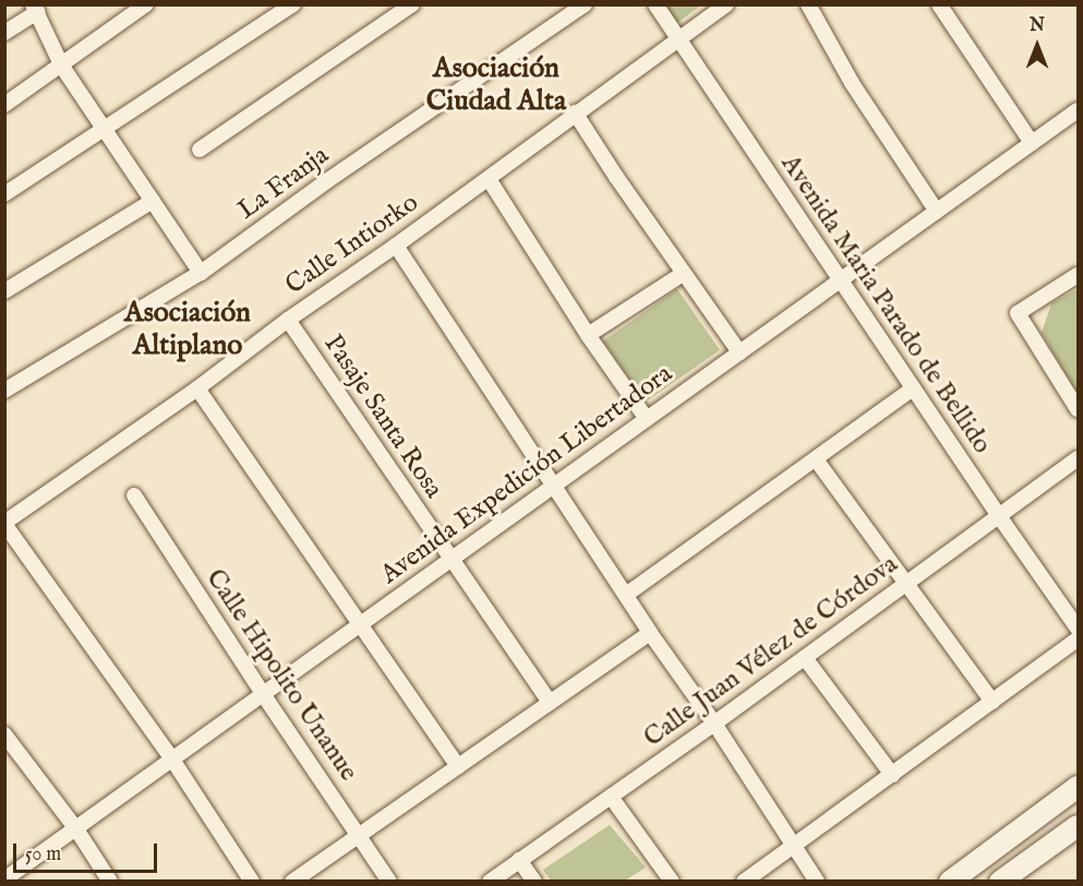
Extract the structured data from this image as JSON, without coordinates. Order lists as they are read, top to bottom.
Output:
{
  "streets": {
    "street": [
      "La Franja",
      "Calle Intiorko",
      "Avenida Maria Parado de Bellido",
      "Pasaje Santa Rosa",
      "Avenida Expedición Libertadora",
      "Calle Juan Vélez de Córdova",
      "Calle Hipolito Unanue"
    ]
  },
  "crossings": [
    ["Calle Intiorko", "Avenida Maria Parado de Bellido"],
    ["Calle Intiorko", "Pasaje Santa Rosa"],
    ["Avenida Maria Parado de Bellido", "Avenida Expedición Libertadora"],
    ["Avenida Maria Parado de Bellido", "Calle Juan Vélez de Córdova"],
    ["Pasaje Santa Rosa", "Avenida Expedición Libertadora"],
    ["Avenida Expedición Libertadora", "Calle Hipolito Unanue"]
  ],
  "districts": ["Asociación Ciudad Alta", "Asociación Altiplano"],
  "scale_bar": "50 m",
  "north": "top"
}
